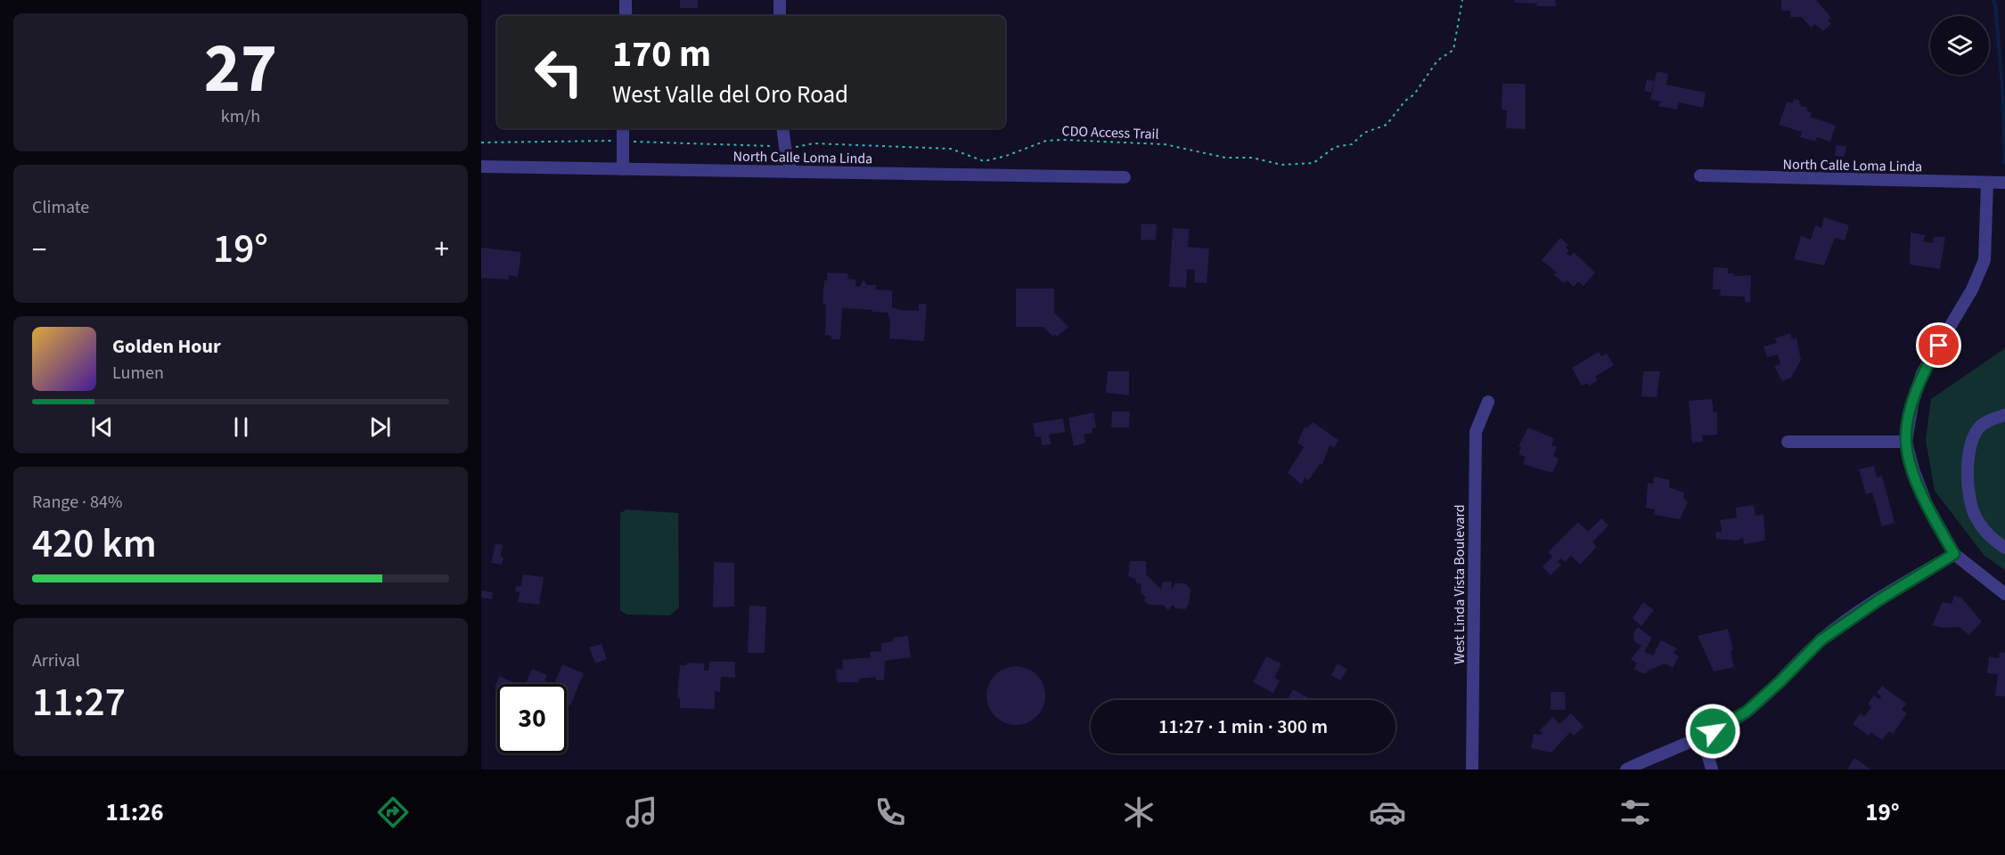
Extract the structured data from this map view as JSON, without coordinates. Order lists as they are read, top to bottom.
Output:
{
  "streets": {
    "street": ["North Calle Loma Linda", "West Linda Vista Boulevard"],
    "path": ["CDO Access Trail"]
  },
  "page": {
    "tile": [
      ["27", "km/h"],
      "Climate",
      ["Range · 84%", "420 km"],
      ["Arrival", "11:27"]
    ],
    "turn": ["170 m", "West Valle del Oro Road"],
    "heat": ["−", "19°", "+"],
    "song": ["Golden Hour", "Lumen"],
    "limit": "30",
    "trip": "11:27 · 1 min · 300 m",
    "tabs": ["11:26", "19°"]
  }
}
